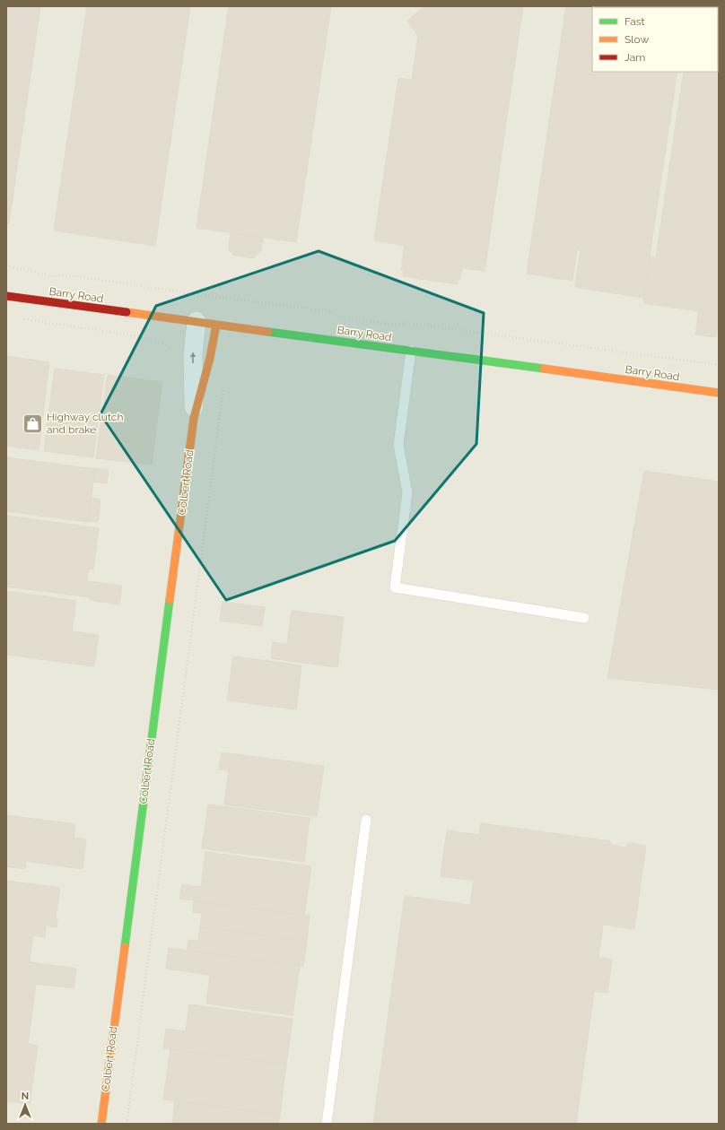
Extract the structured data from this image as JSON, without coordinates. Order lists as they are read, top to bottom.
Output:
{
  "streets": {
    "street": ["Barry Road", "Colbert Road"]
  },
  "crossings": [
    ["Barry Road", "Colbert Road"]
  ],
  "places": {
    "shop": ["Highway clutch and brake"]
  },
  "legend": ["Fast", "Slow", "Jam"],
  "north": "top"
}
